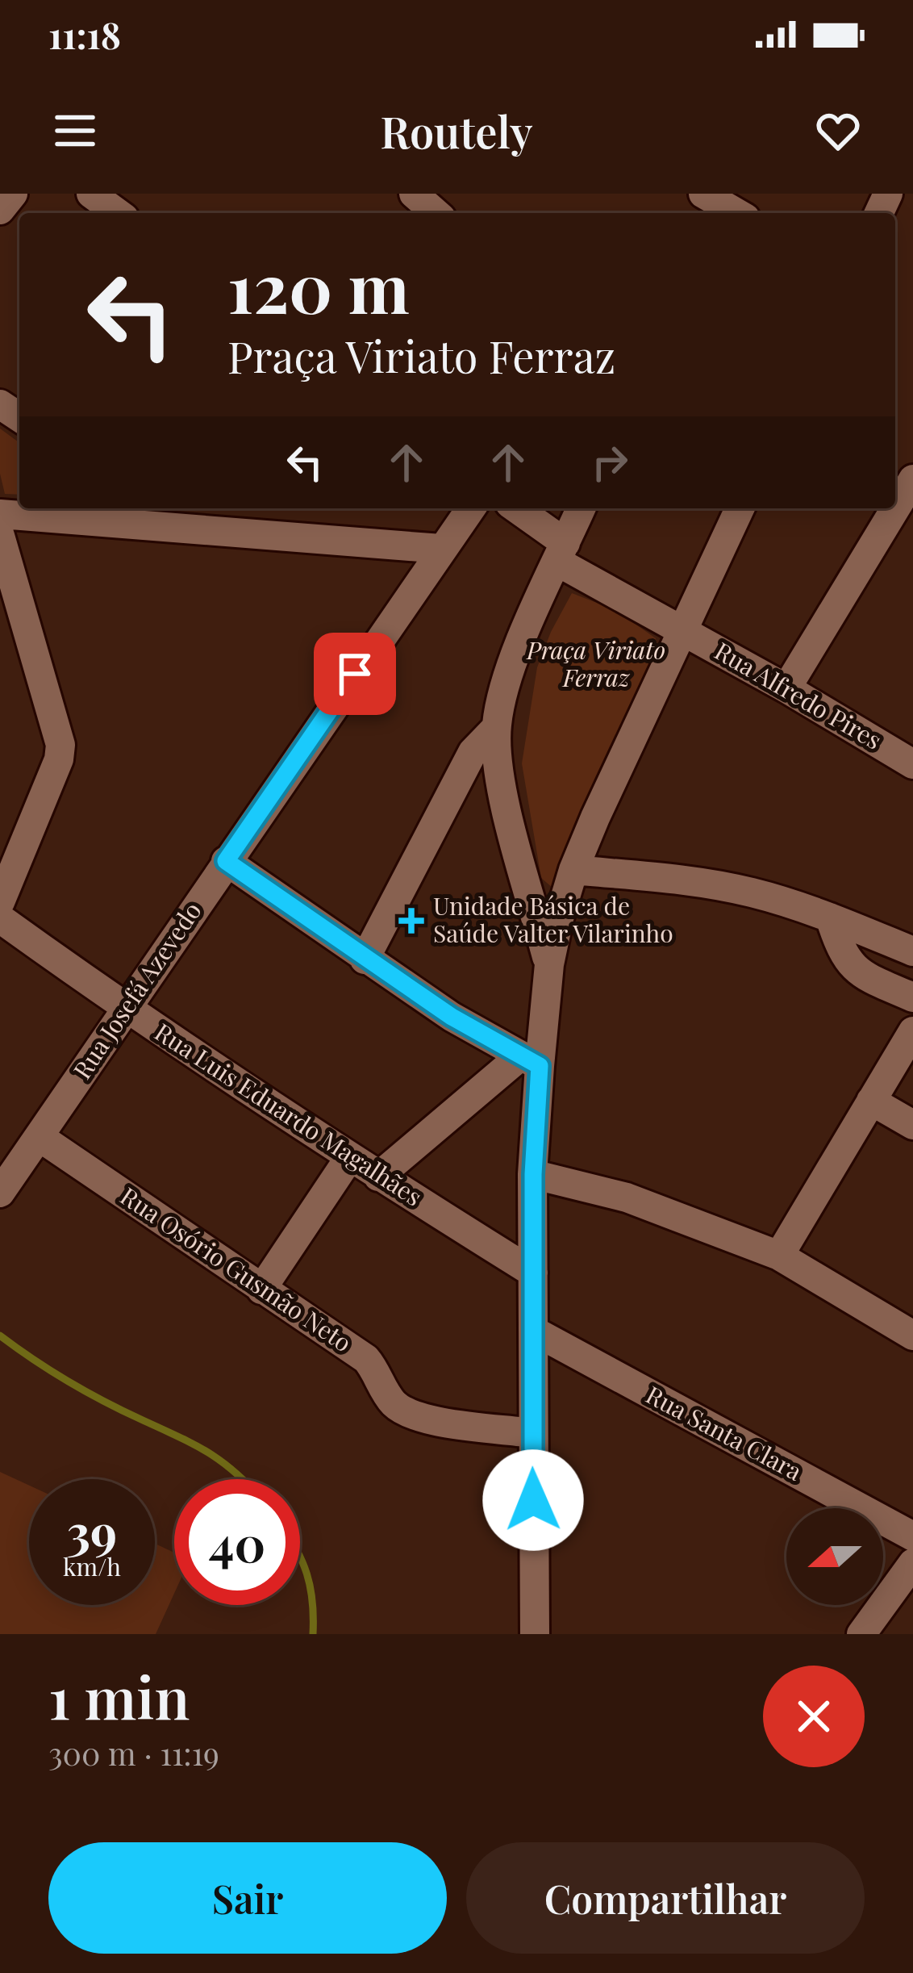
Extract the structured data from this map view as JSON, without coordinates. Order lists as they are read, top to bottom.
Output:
{
  "streets": {
    "street": [
      "Rua Alfredo Pires",
      "Rua Josefá Azevedo",
      "Rua Luis Eduardo Magalhães",
      "Rua Osório Gusmão Neto",
      "Rua Santa Clara"
    ]
  },
  "crossings": [
    ["Rua Josefá Azevedo", "Rua Luis Eduardo Magalhães"],
    ["Rua Josefá Azevedo", "Rua Osório Gusmão Neto"]
  ],
  "parks": ["Praça Viriato Ferraz"],
  "places": {
    "health": ["Unidade Básica de Saúde Valter Vilarinho"]
  },
  "north": "left",
  "page": {
    "status": "11:18",
    "header": "Routely",
    "turn": ["120 m", "Praça Viriato Ferraz"],
    "speed": "39 km/h",
    "limit": "40",
    "heading": ["1 min", "300 m · 11:19"],
    "buttons": ["Sair", "Compartilhar"]
  }
}
